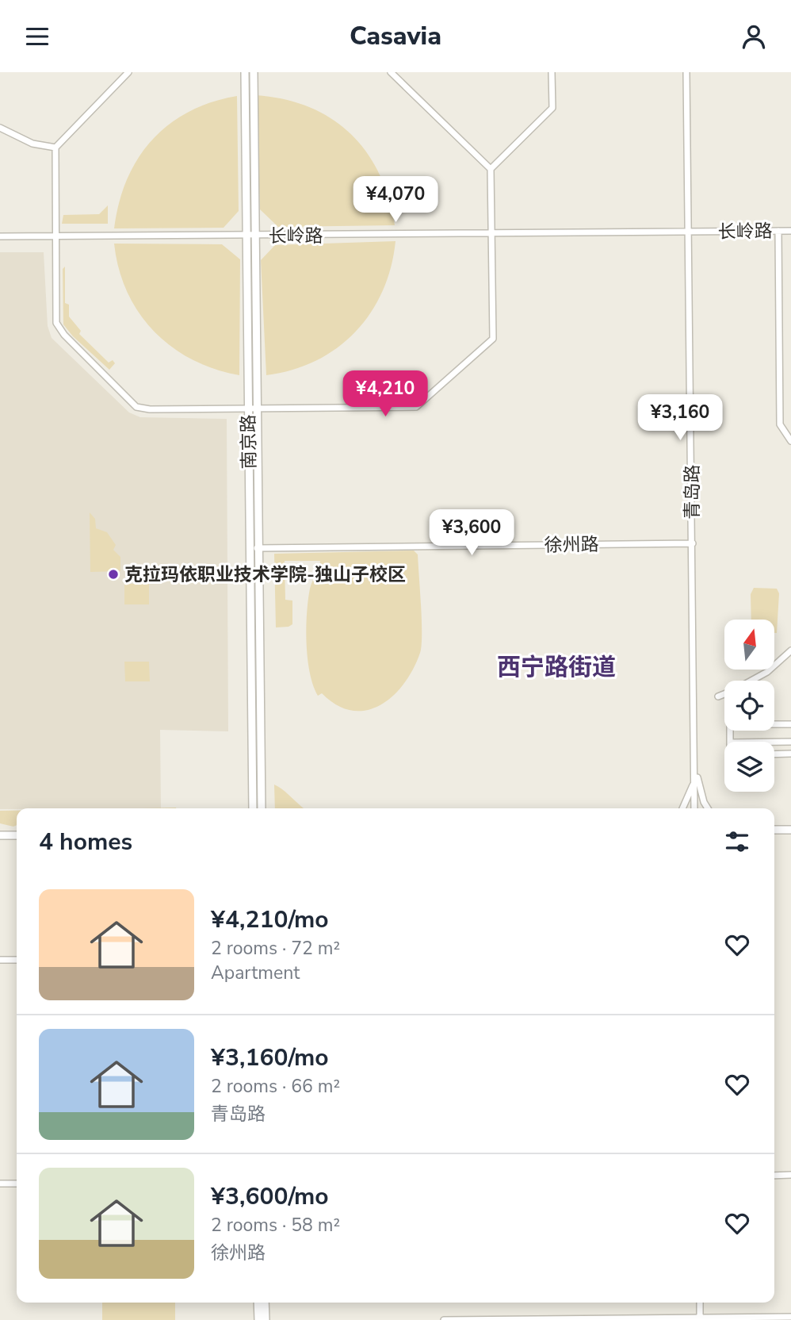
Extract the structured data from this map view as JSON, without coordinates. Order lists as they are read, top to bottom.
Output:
{
  "streets": {
    "main road": ["南京路"],
    "street": ["长岭路", "青岛路", "徐州路"]
  },
  "crossings": [
    ["长岭路", "南京路"],
    ["长岭路", "青岛路"],
    ["南京路", "徐州路"],
    ["青岛路", "徐州路"]
  ],
  "districts": ["西宁路街道"],
  "places": ["克拉玛依职业技术学院-独山子校区"],
  "north": "top",
  "page": {
    "header": "Casavia",
    "price": [
      "¥4,070",
      "¥4,210",
      "¥3,160",
      "¥3,600"
    ],
    "heading": "4 homes",
    "list": [
      {
        "name": "¥4,210/mo",
        "note": "2 rooms · 72 m² · Apartment"
      },
      {
        "name": "¥3,160/mo",
        "note": "2 rooms · 66 m² · 青岛路"
      },
      {
        "name": "¥3,600/mo",
        "note": "2 rooms · 58 m² · 徐州路"
      }
    ]
  }
}
